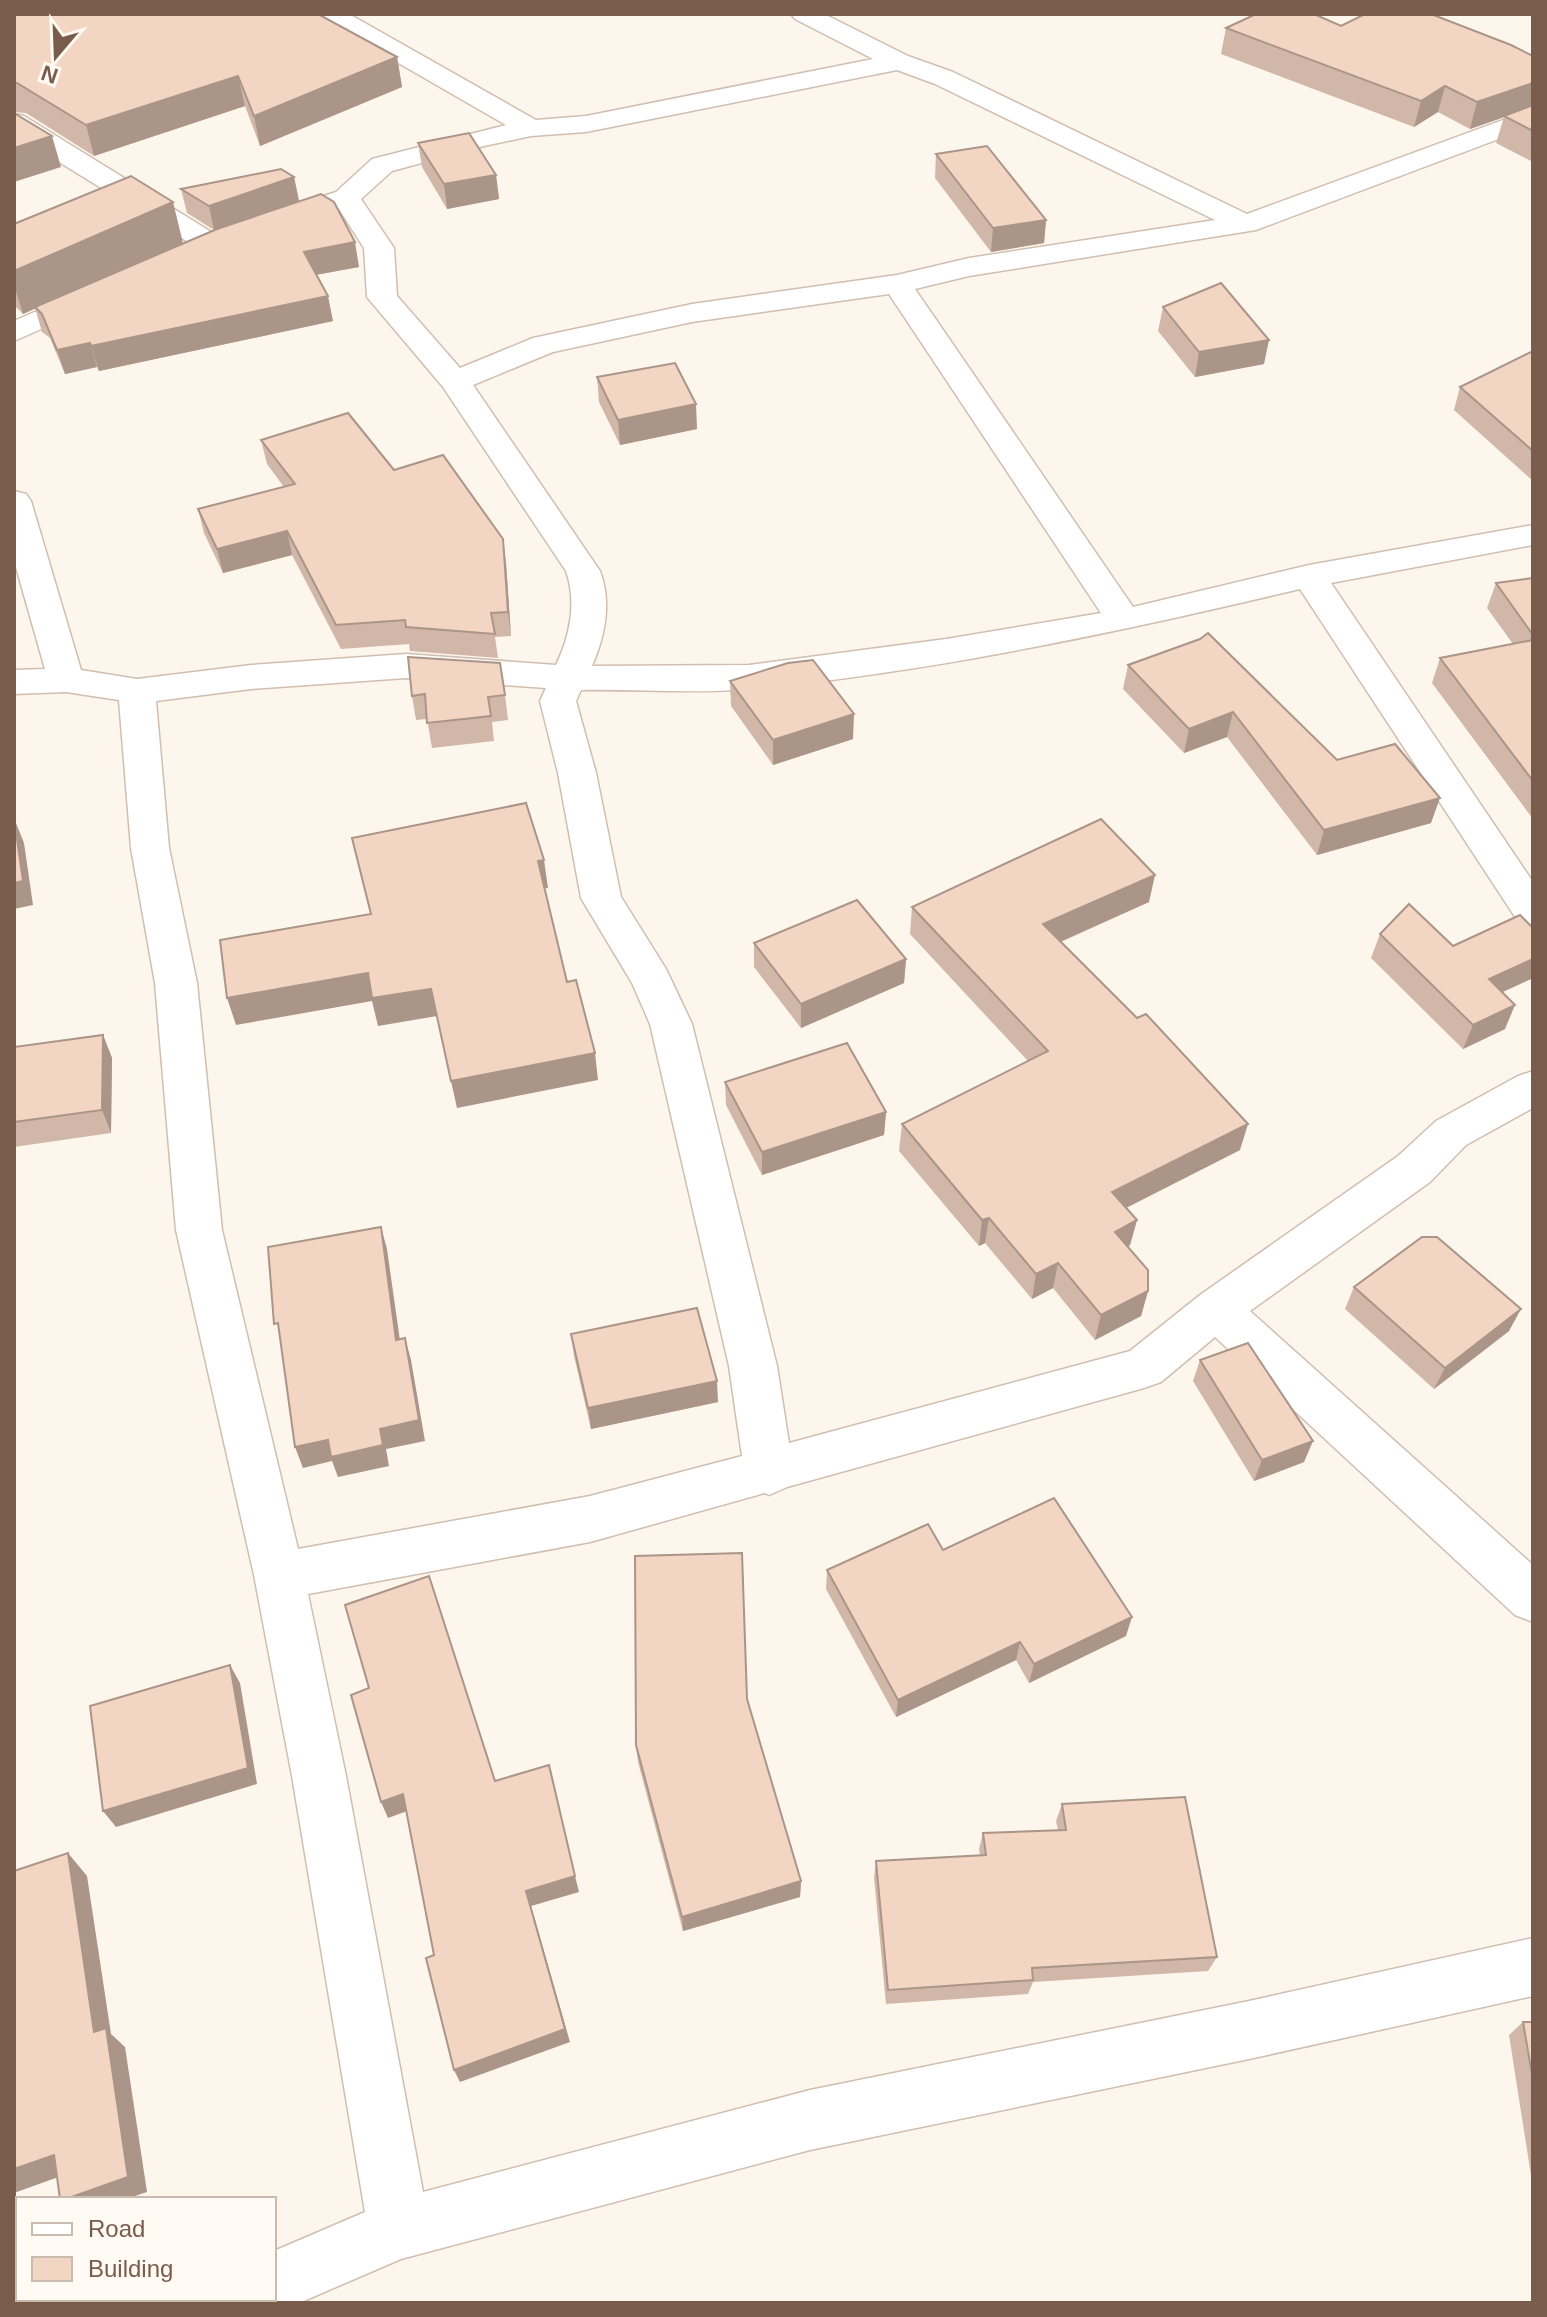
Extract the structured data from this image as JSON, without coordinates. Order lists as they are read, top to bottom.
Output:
{
  "legend": ["Road", "Building"],
  "north": "bottom"
}
